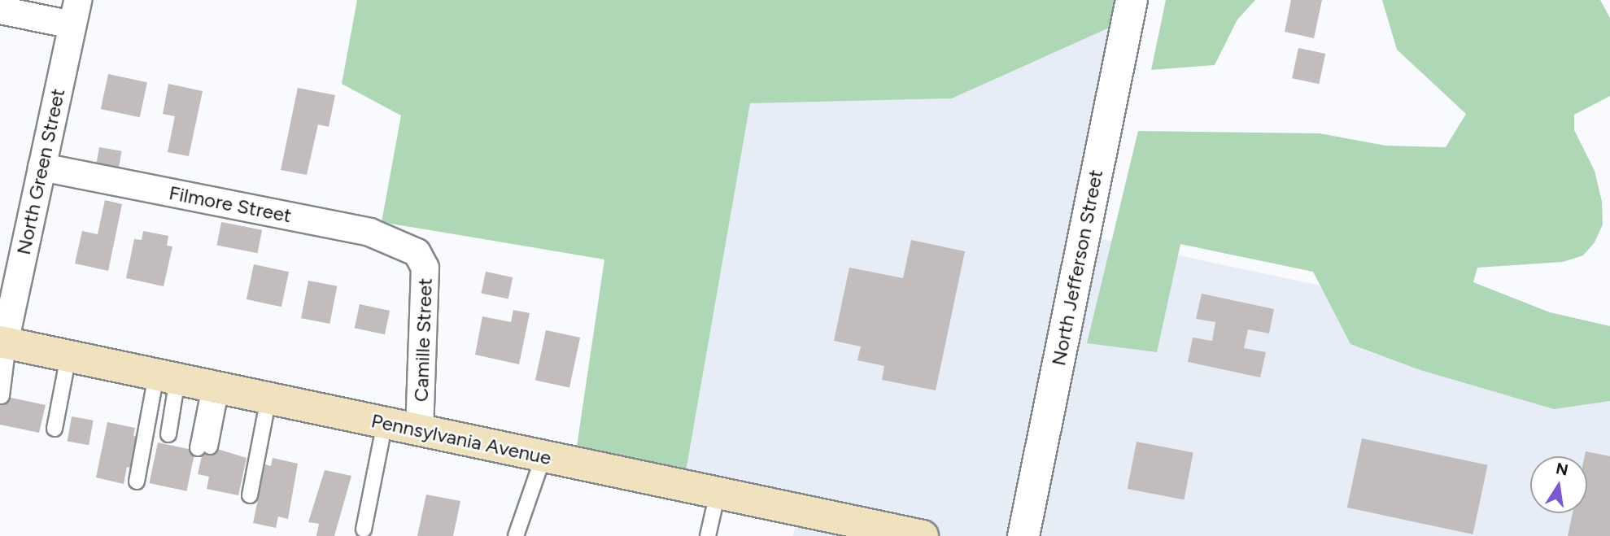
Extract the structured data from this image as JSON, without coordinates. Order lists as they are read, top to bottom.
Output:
{
  "streets": {
    "main road": ["Pennsylvania Avenue"],
    "street": [
      "North Green Street",
      "Filmore Street",
      "North Jefferson Street",
      "Camille Street"
    ]
  },
  "crossings": [
    ["North Green Street", "Filmore Street"],
    ["North Green Street", "Pennsylvania Avenue"],
    ["Filmore Street", "Camille Street"],
    ["Camille Street", "Pennsylvania Avenue"]
  ],
  "north": "top"
}
